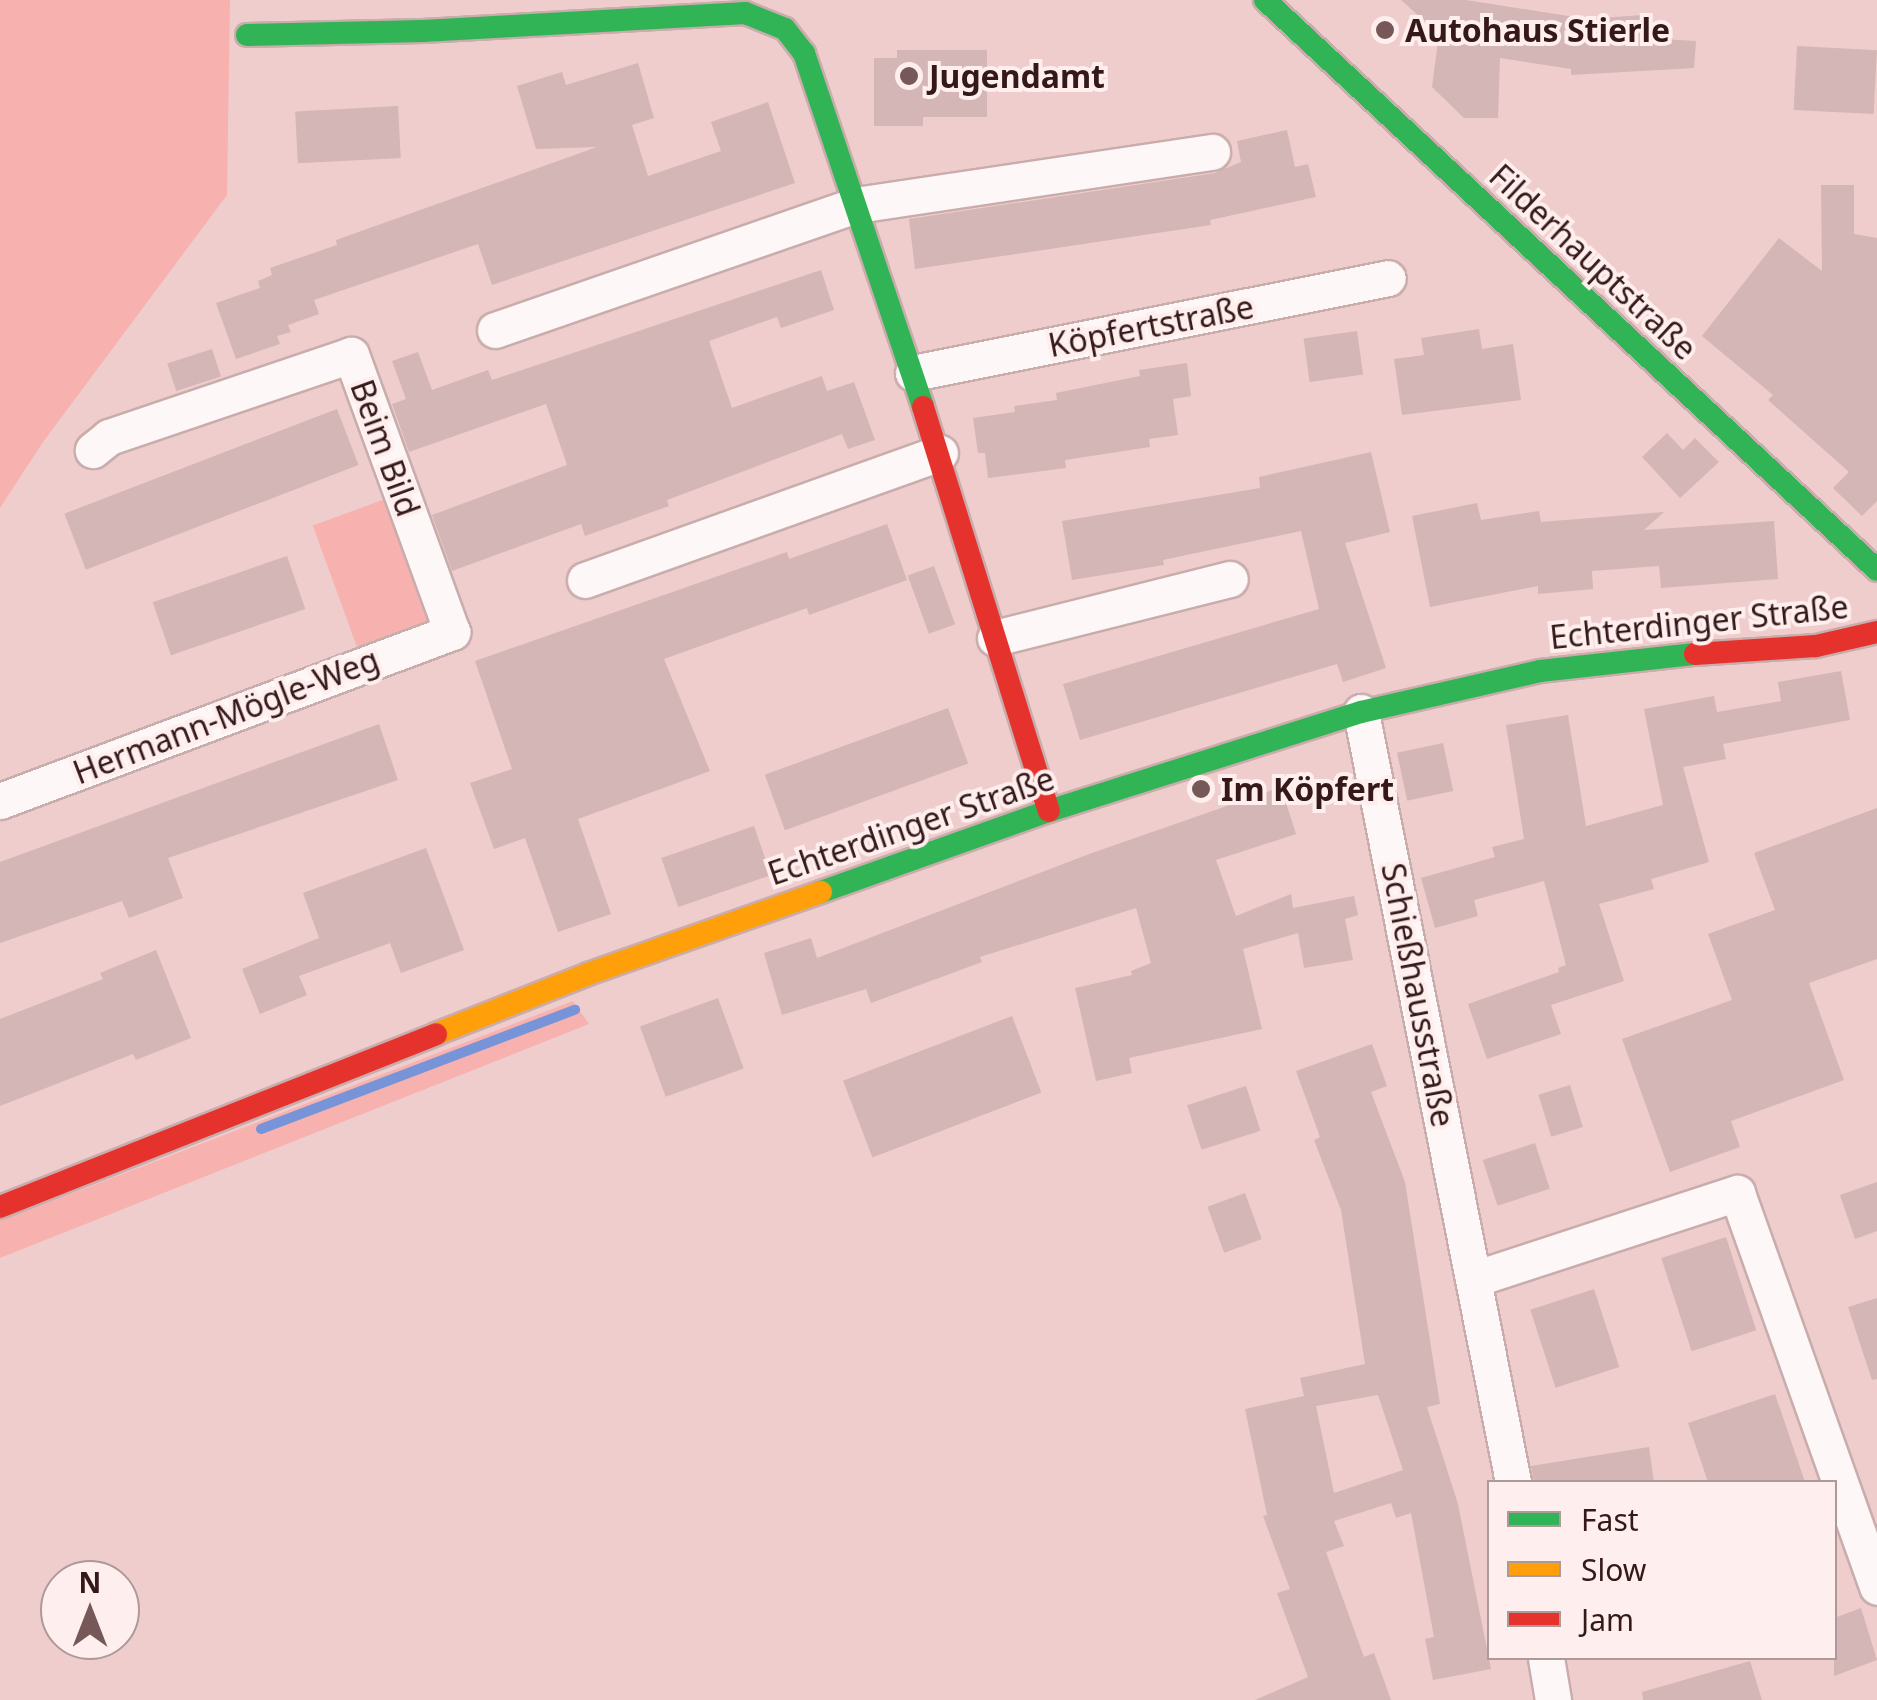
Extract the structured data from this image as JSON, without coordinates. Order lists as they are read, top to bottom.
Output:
{
  "streets": {
    "street": [
      "Filderhauptstraße",
      "Köpfertstraße",
      "Beim Bild",
      "Echterdinger Straße",
      "Hermann-Mögle-Weg",
      "Schießhausstraße"
    ]
  },
  "crossings": [
    ["Beim Bild", "Hermann-Mögle-Weg"],
    ["Echterdinger Straße", "Schießhausstraße"]
  ],
  "places": ["Autohaus Stierle", "Jugendamt", "Im Köpfert"],
  "legend": ["Fast", "Slow", "Jam"],
  "north": "top"
}
